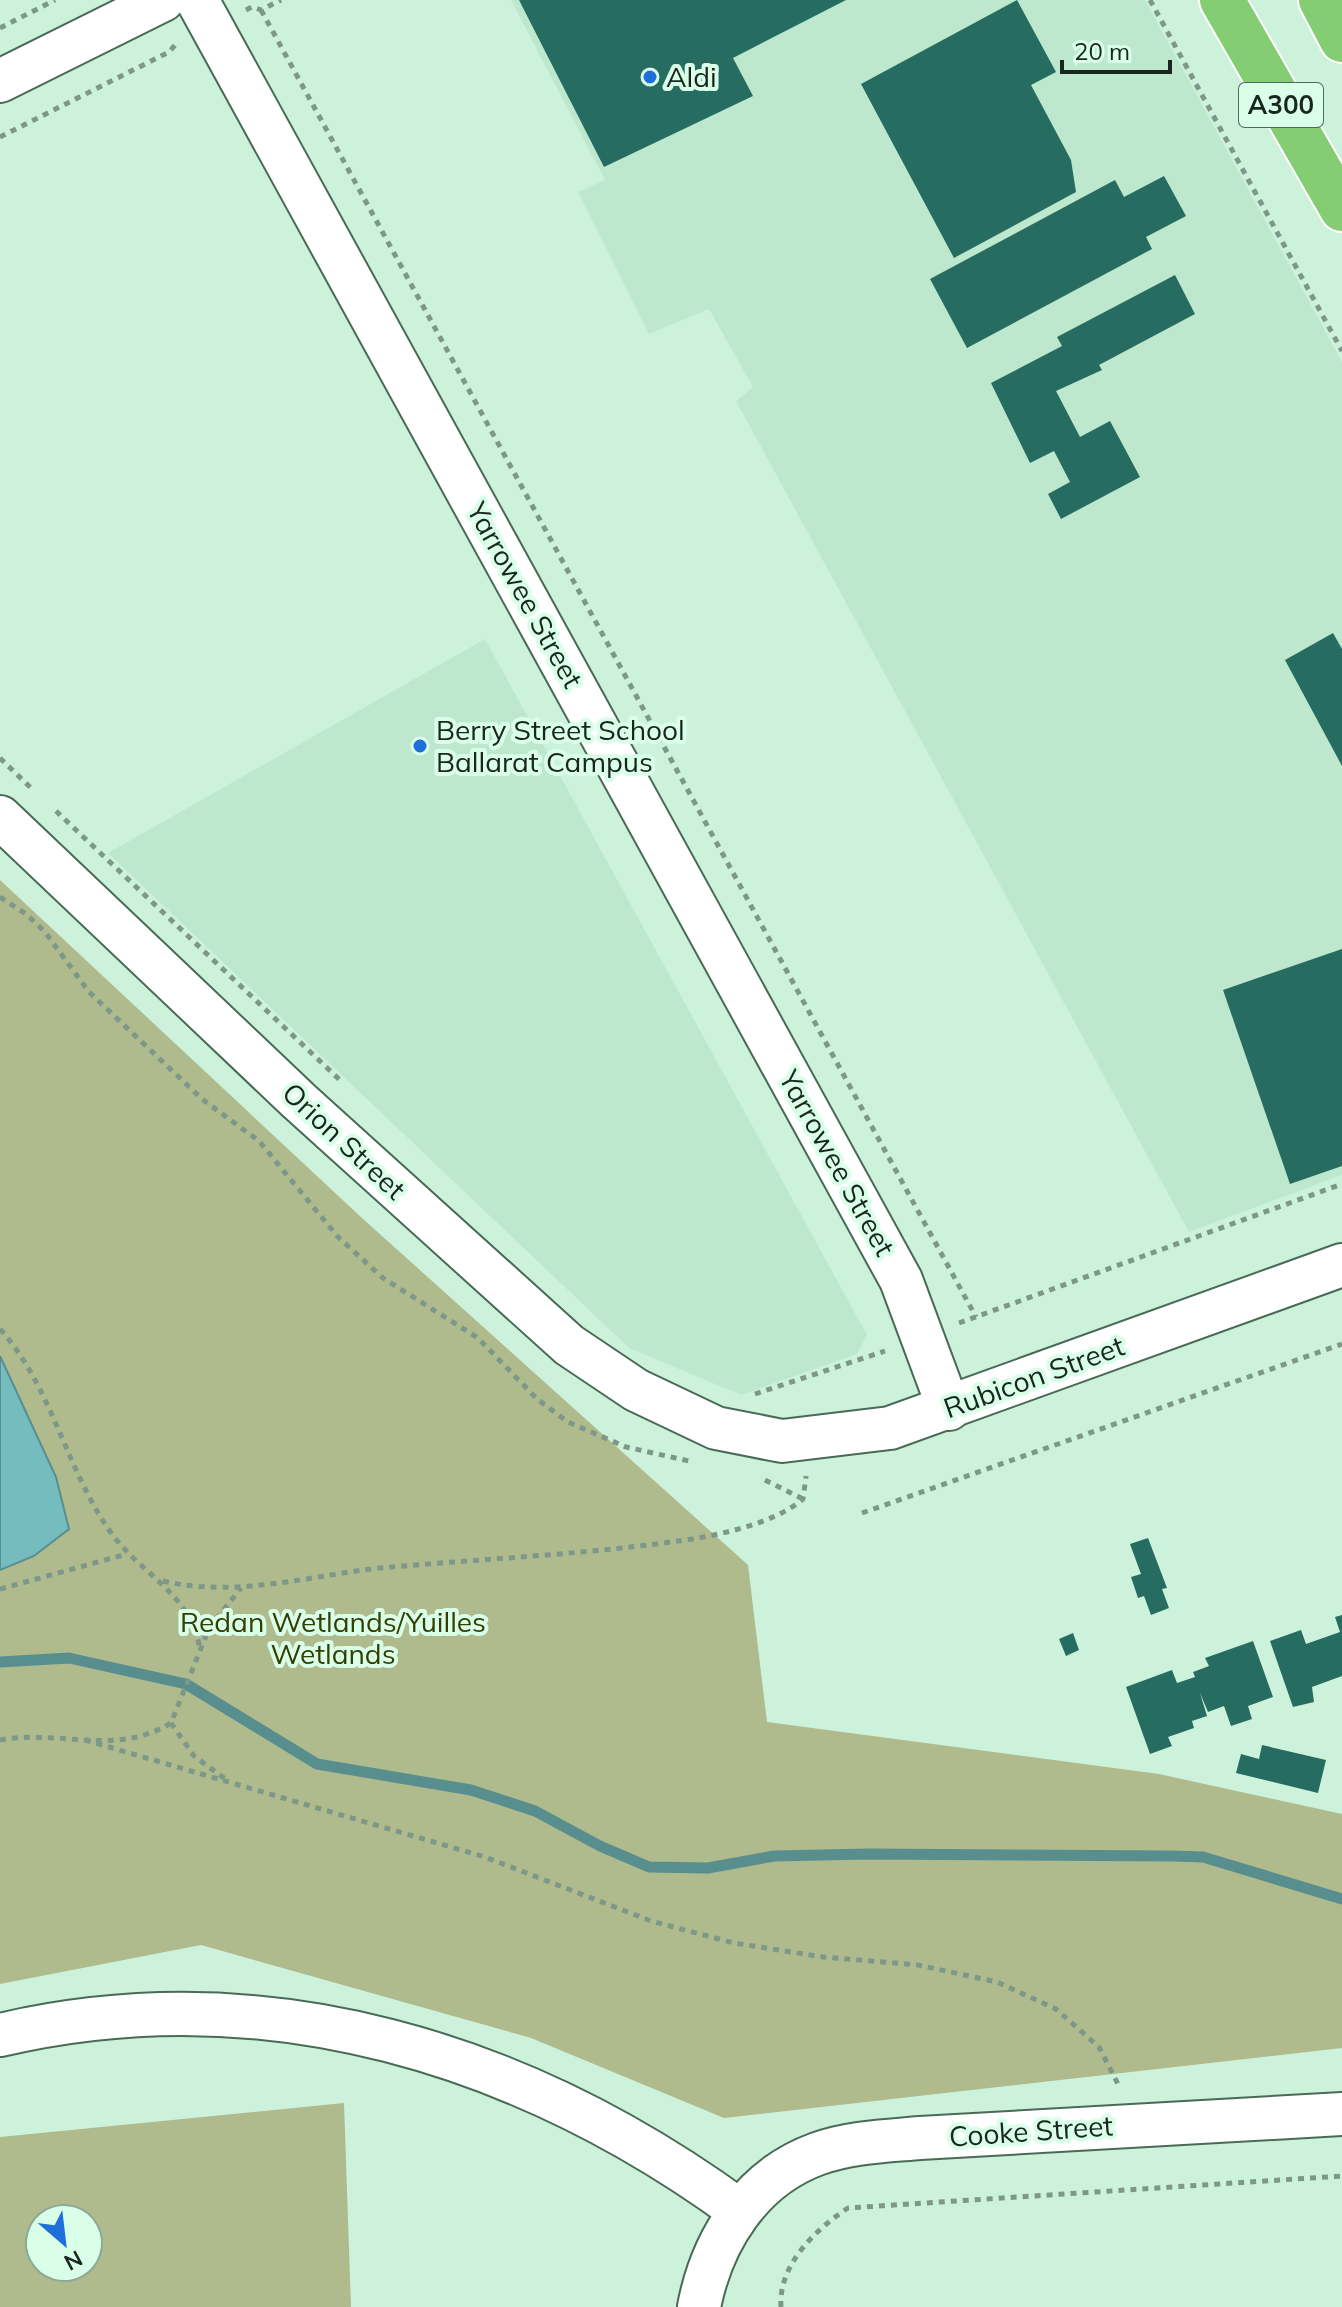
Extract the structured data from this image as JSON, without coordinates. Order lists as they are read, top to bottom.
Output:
{
  "streets": {
    "highway": ["A300"],
    "street": [
      "Yarrowee Street",
      "Orion Street",
      "Rubicon Street",
      "Cooke Street"
    ]
  },
  "crossings": [
    ["Yarrowee Street", "Rubicon Street"],
    ["Orion Street", "Rubicon Street"]
  ],
  "parks": ["Redan Wetlands/Yuilles Wetlands"],
  "places": ["Aldi", "Berry Street School Ballarat Campus"],
  "scale_bar": "20 m",
  "north": "bottom right"
}
